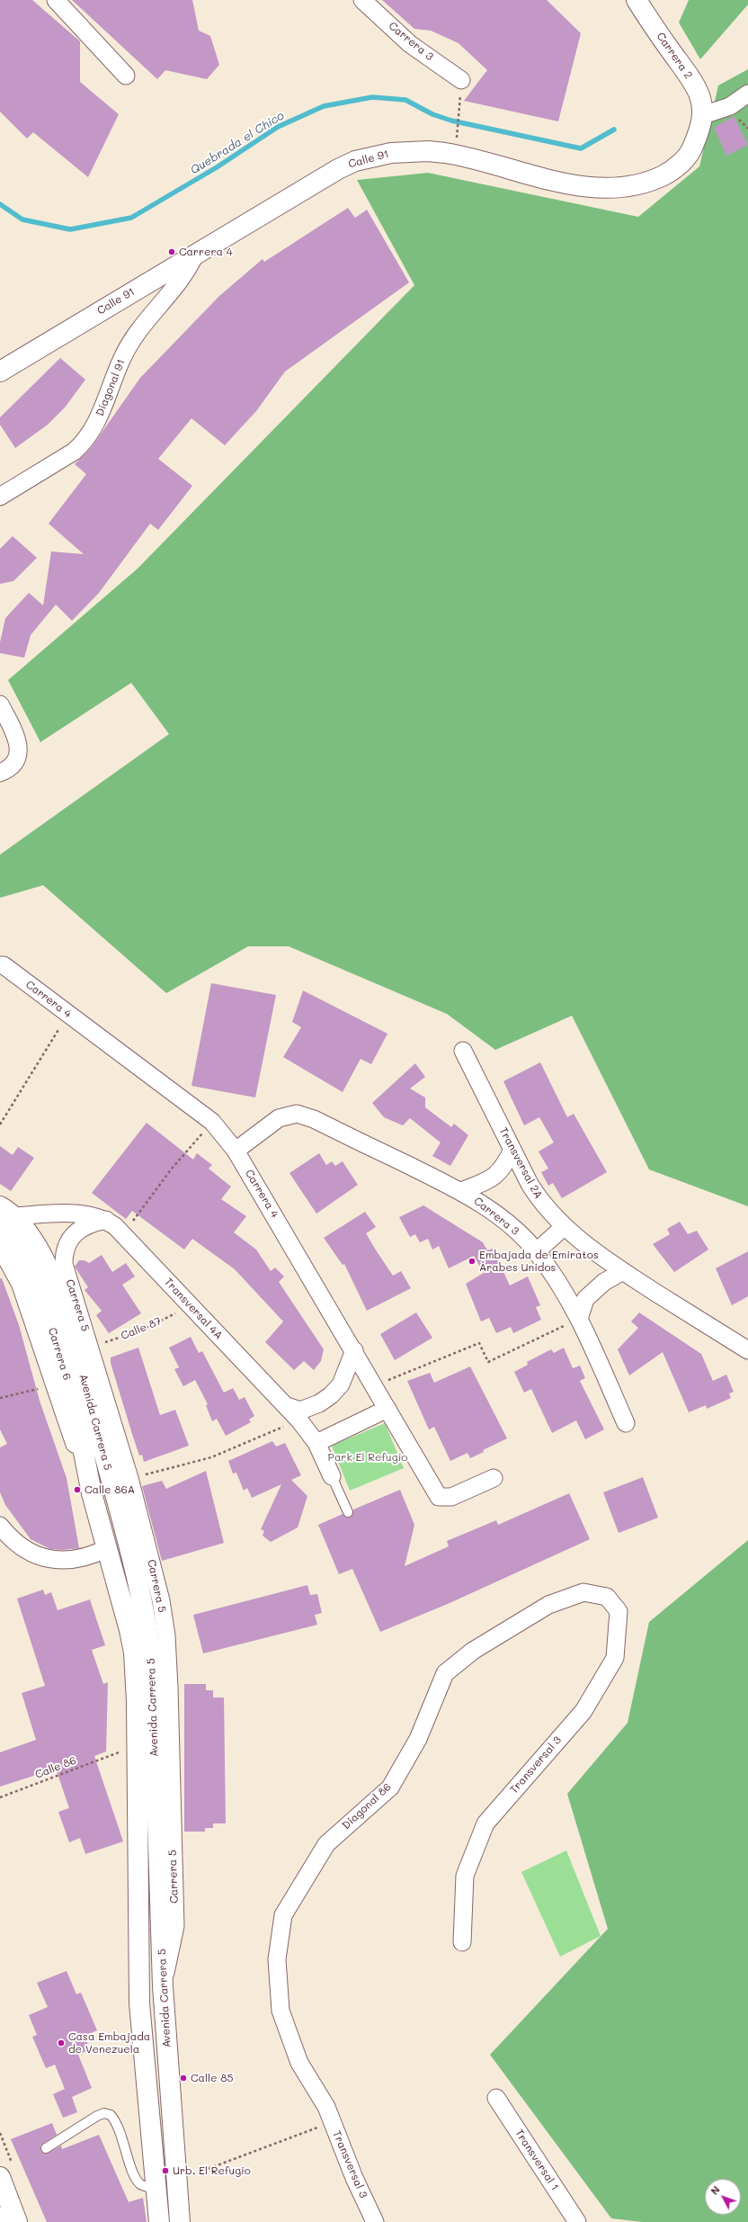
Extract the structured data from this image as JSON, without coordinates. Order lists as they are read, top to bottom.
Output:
{
  "streets": {
    "main road": [
      "Carrera 2",
      "Calle 91",
      "Carrera 6",
      "Avenida Carrera 5"
    ],
    "street": [
      "Carrera 3",
      "Diagonal 91",
      "Carrera 4",
      "Transversal 2A",
      "Carrera 5",
      "Transversal 4A",
      "Transversal 3",
      "Diagonal 86",
      "Transversal 1"
    ],
    "path": ["Calle 87", "Calle 86"]
  },
  "crossings": [
    ["Carrera 3", "Carrera 4"],
    ["Carrera 2", "Calle 91"],
    ["Calle 91", "Diagonal 91"],
    ["Carrera 5", "Transversal 4A"],
    ["Carrera 5", "Calle 87"],
    ["Carrera 5", "Avenida Carrera 5"],
    ["Transversal 4A", "Calle 87"],
    ["Transversal 4A", "Carrera 6"],
    ["Transversal 4A", "Avenida Carrera 5"],
    ["Carrera 6", "Avenida Carrera 5"],
    ["Transversal 3", "Diagonal 86"]
  ],
  "water": ["Quebrada el Chico"],
  "parks": ["Park El Refugio"],
  "places": [
    "Carrera 4",
    "Embajada de Emiratos Árabes Unidos",
    "Calle 86A",
    "Casa Embajada de Venezuela",
    "Calle 85",
    "Urb. El Refugio"
  ],
  "north": "top left"
}
